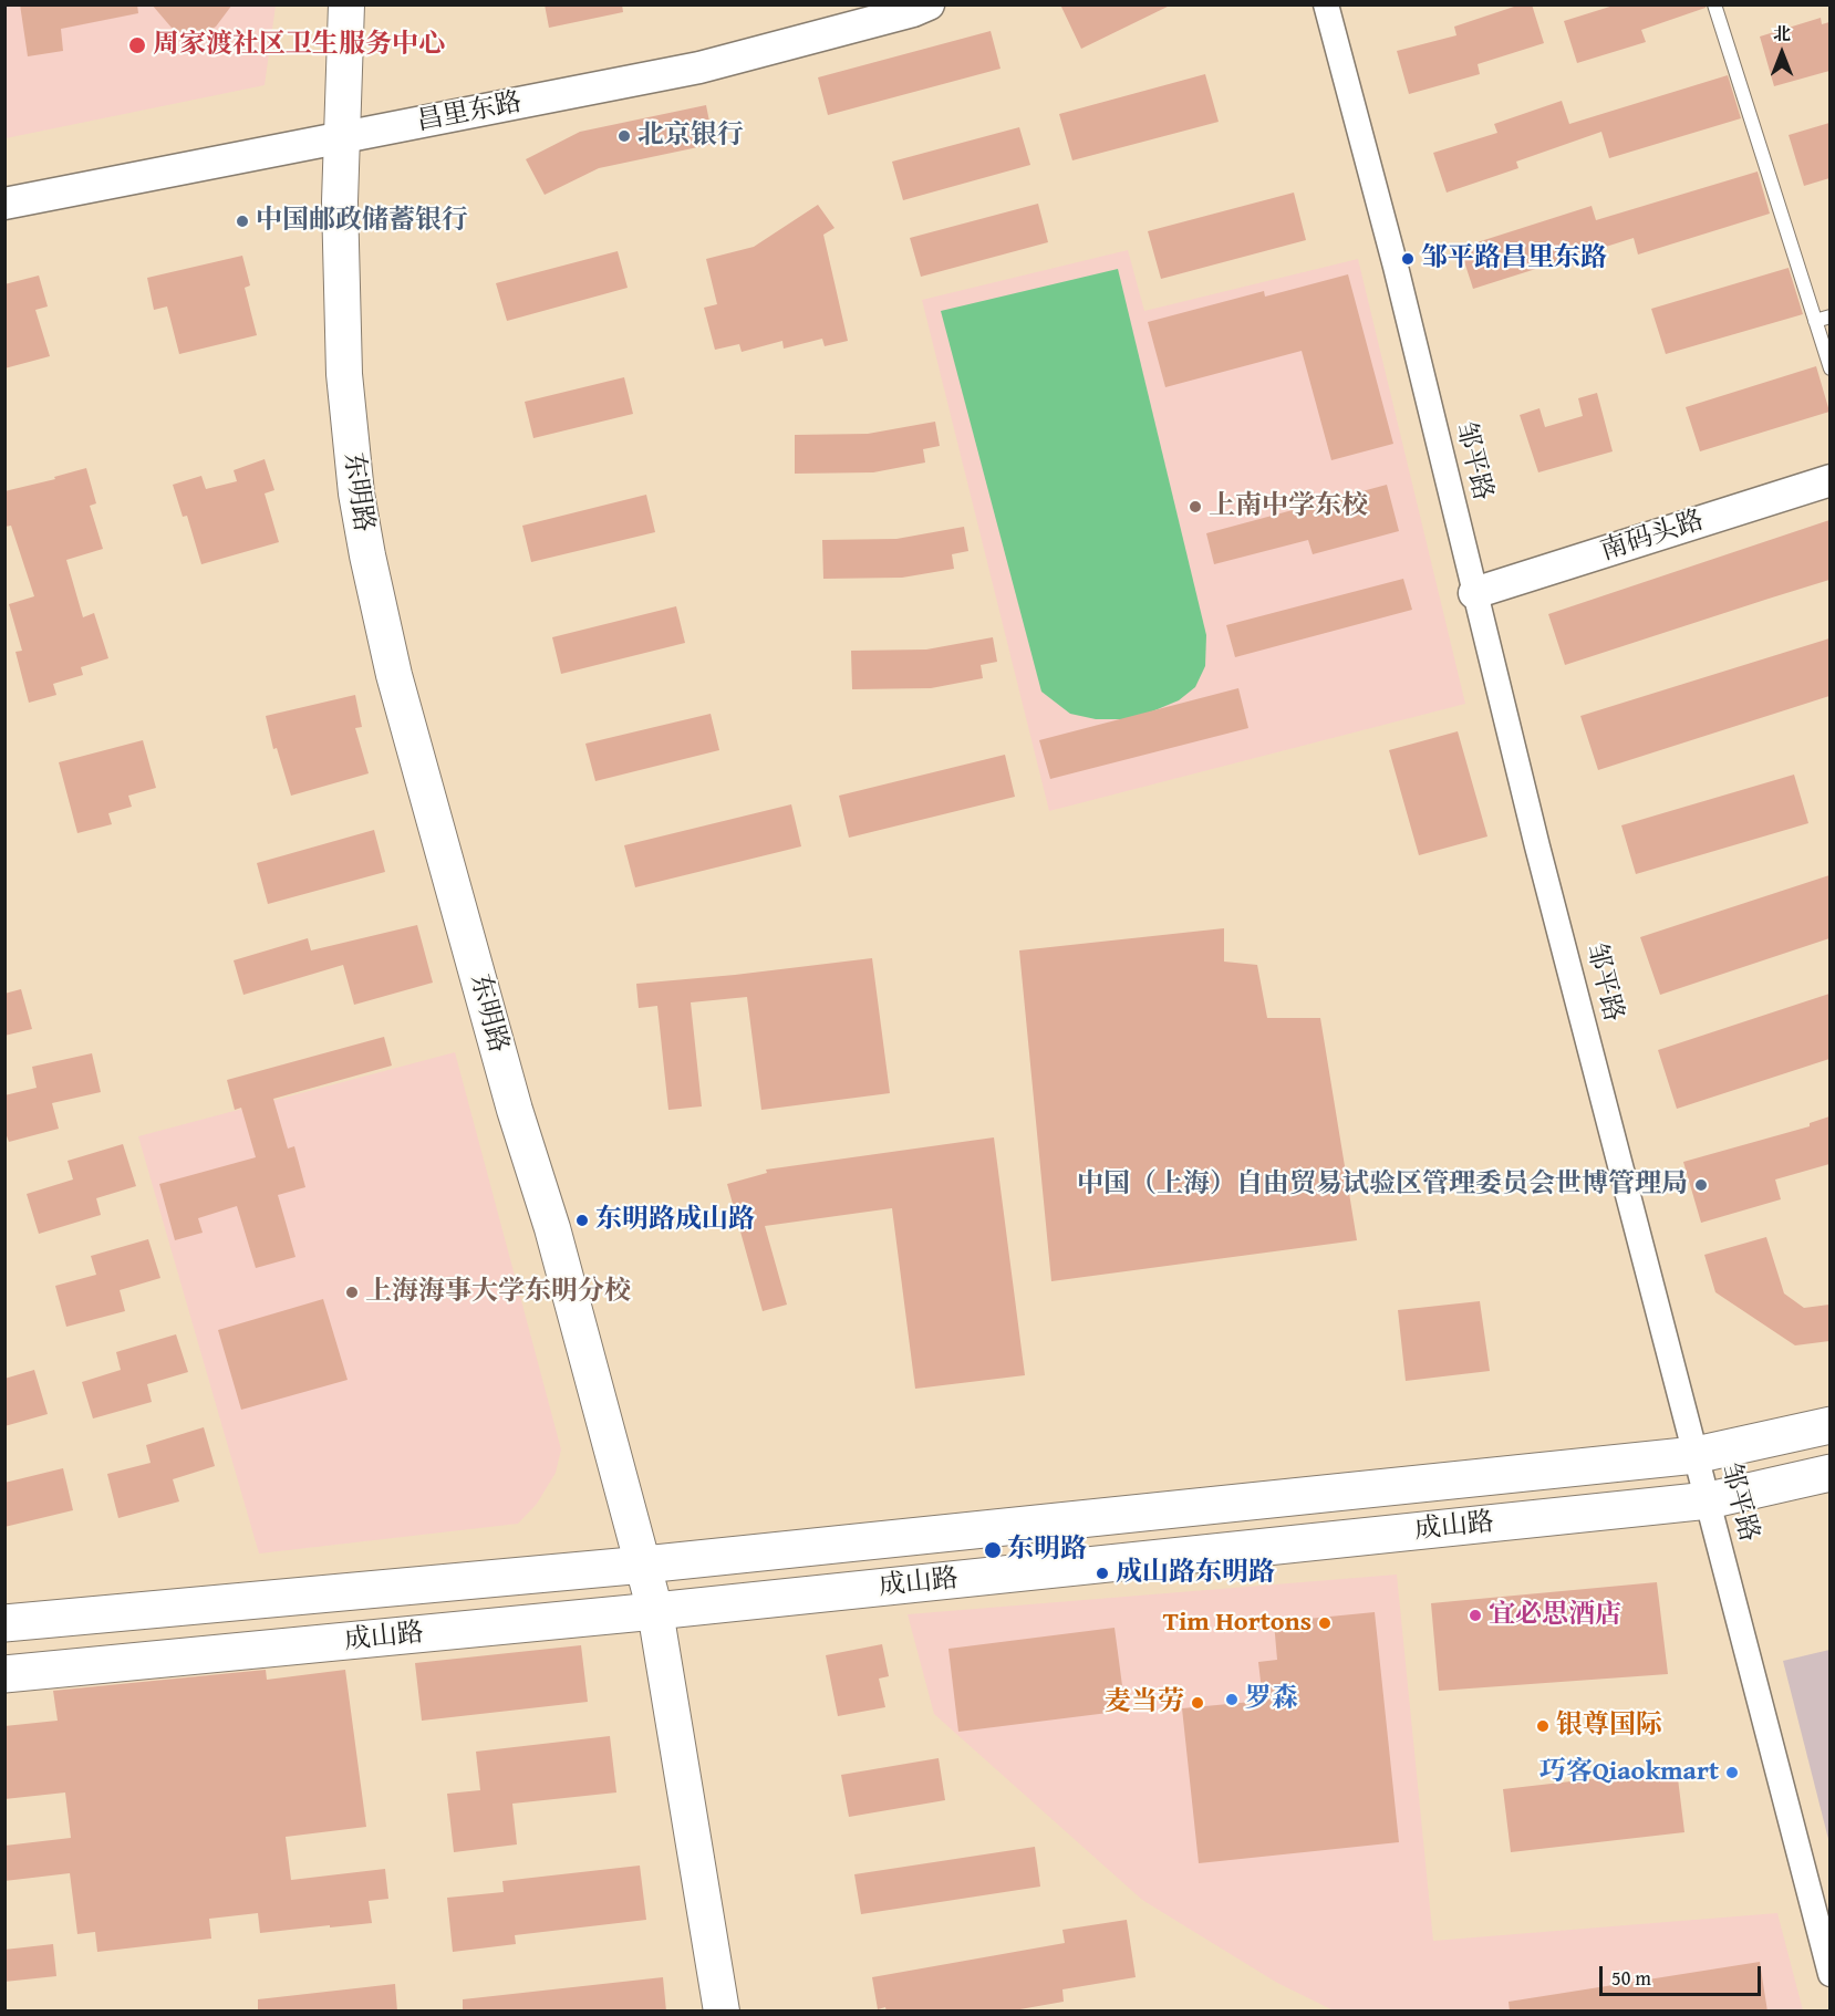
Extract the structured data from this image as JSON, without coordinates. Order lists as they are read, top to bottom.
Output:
{
  "streets": {
    "main road": ["东明路", "成山路"],
    "street": ["昌里东路", "邹平路", "南码头路"]
  },
  "crossings": [
    ["昌里东路", "东明路"],
    ["邹平路", "南码头路"],
    ["邹平路", "成山路"],
    ["东明路", "成山路"]
  ],
  "places": [
    "周家渡社区卫生服务中心",
    "北京银行",
    "中国邮政储蓄银行",
    "邹平路昌里东路",
    "上南中学东校",
    "中国（上海）自由贸易试验区管理委员会世博管理局",
    "东明路成山路",
    "上海海事大学东明分校",
    "东明路",
    "成山路东明路",
    "宜必思酒店",
    "Tim Hortons",
    "罗森",
    "麦当劳",
    "银尊国际",
    "巧客Qiaokmart"
  ],
  "scale_bar": "50 m",
  "north": "top"
}
